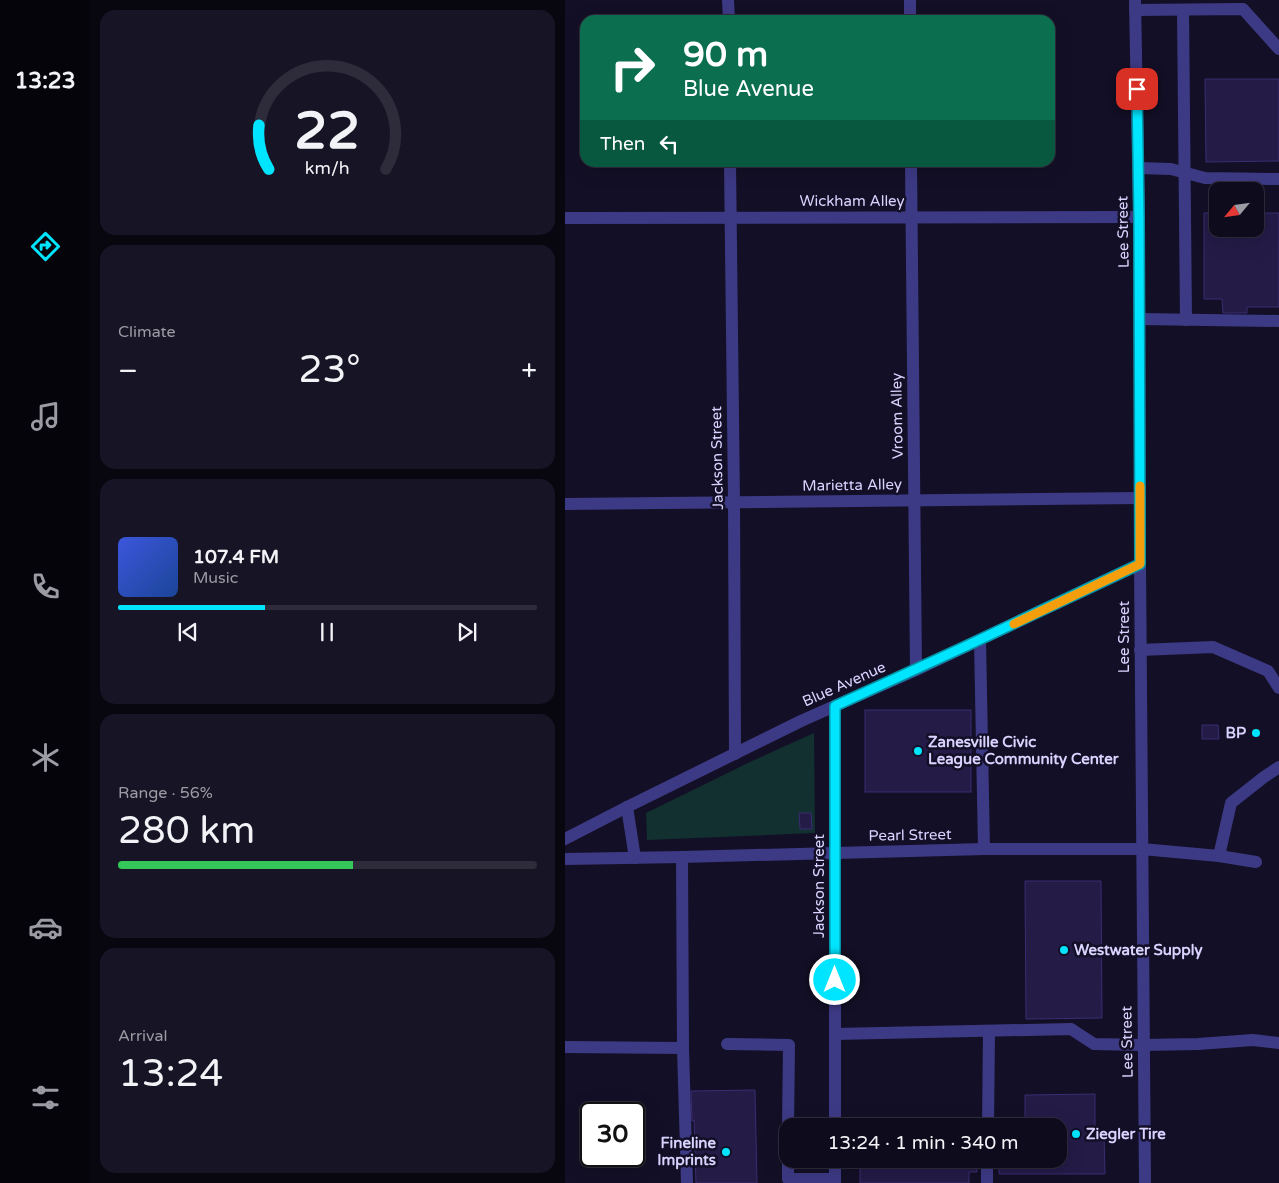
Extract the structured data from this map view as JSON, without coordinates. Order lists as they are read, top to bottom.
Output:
{
  "streets": {
    "street": [
      "Wickham Alley",
      "Lee Street",
      "Vroom Alley",
      "Jackson Street",
      "Marietta Alley",
      "Blue Avenue",
      "Pearl Street"
    ]
  },
  "crossings": [
    ["Wickham Alley", "Lee Street"],
    ["Wickham Alley", "Vroom Alley"],
    ["Wickham Alley", "Jackson Street"],
    ["Lee Street", "Marietta Alley"],
    ["Lee Street", "Blue Avenue"],
    ["Lee Street", "Pearl Street"],
    ["Vroom Alley", "Marietta Alley"],
    ["Vroom Alley", "Blue Avenue"],
    ["Jackson Street", "Marietta Alley"],
    ["Jackson Street", "Blue Avenue"],
    ["Jackson Street", "Pearl Street"]
  ],
  "places": [
    "BP",
    "Zanesville Civic League Community Center",
    "Westwater Supply",
    "Ziegler Tire",
    "Fineline Imprints"
  ],
  "north": "bottom left",
  "page": {
    "tabs": "13:23",
    "turn": ["90 m", "Blue Avenue"],
    "then": "Then",
    "tile": [
      "Climate",
      ["Range · 56%", "280 km"],
      ["Arrival", "13:24"]
    ],
    "heat": ["−", "23°", "+"],
    "song": ["107.4 FM", "Music"],
    "limit": "30",
    "trip": "13:24 · 1 min · 340 m",
    "gauge": ["22", "km/h"]
  }
}
